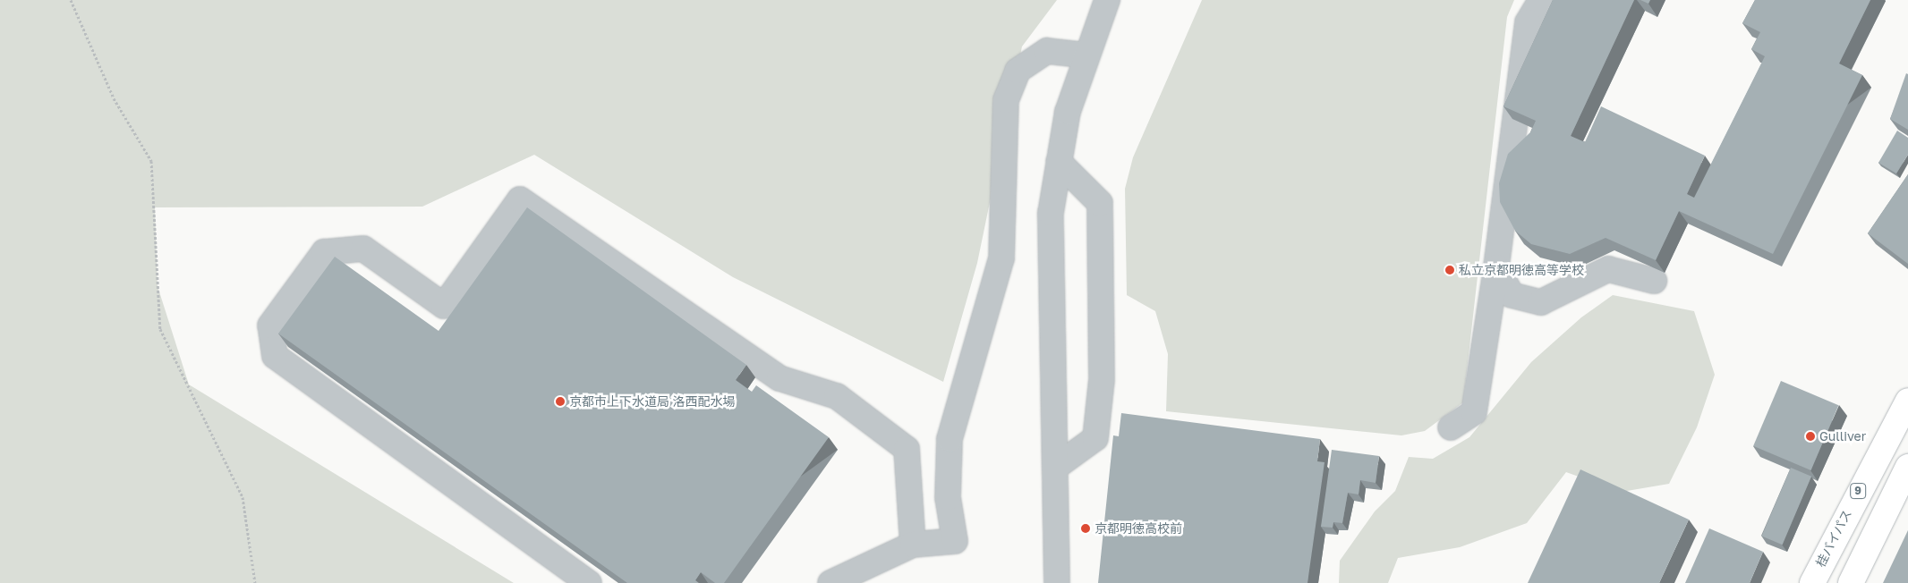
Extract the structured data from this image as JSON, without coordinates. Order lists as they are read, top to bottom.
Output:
{
  "streets": {
    "highway": ["9", "桂バイパス"]
  },
  "places": [
    "私立京都明徳高等学校",
    "京都市上下水道局 洛西配水場",
    "Gulliver",
    "京都明徳高校前"
  ]
}
